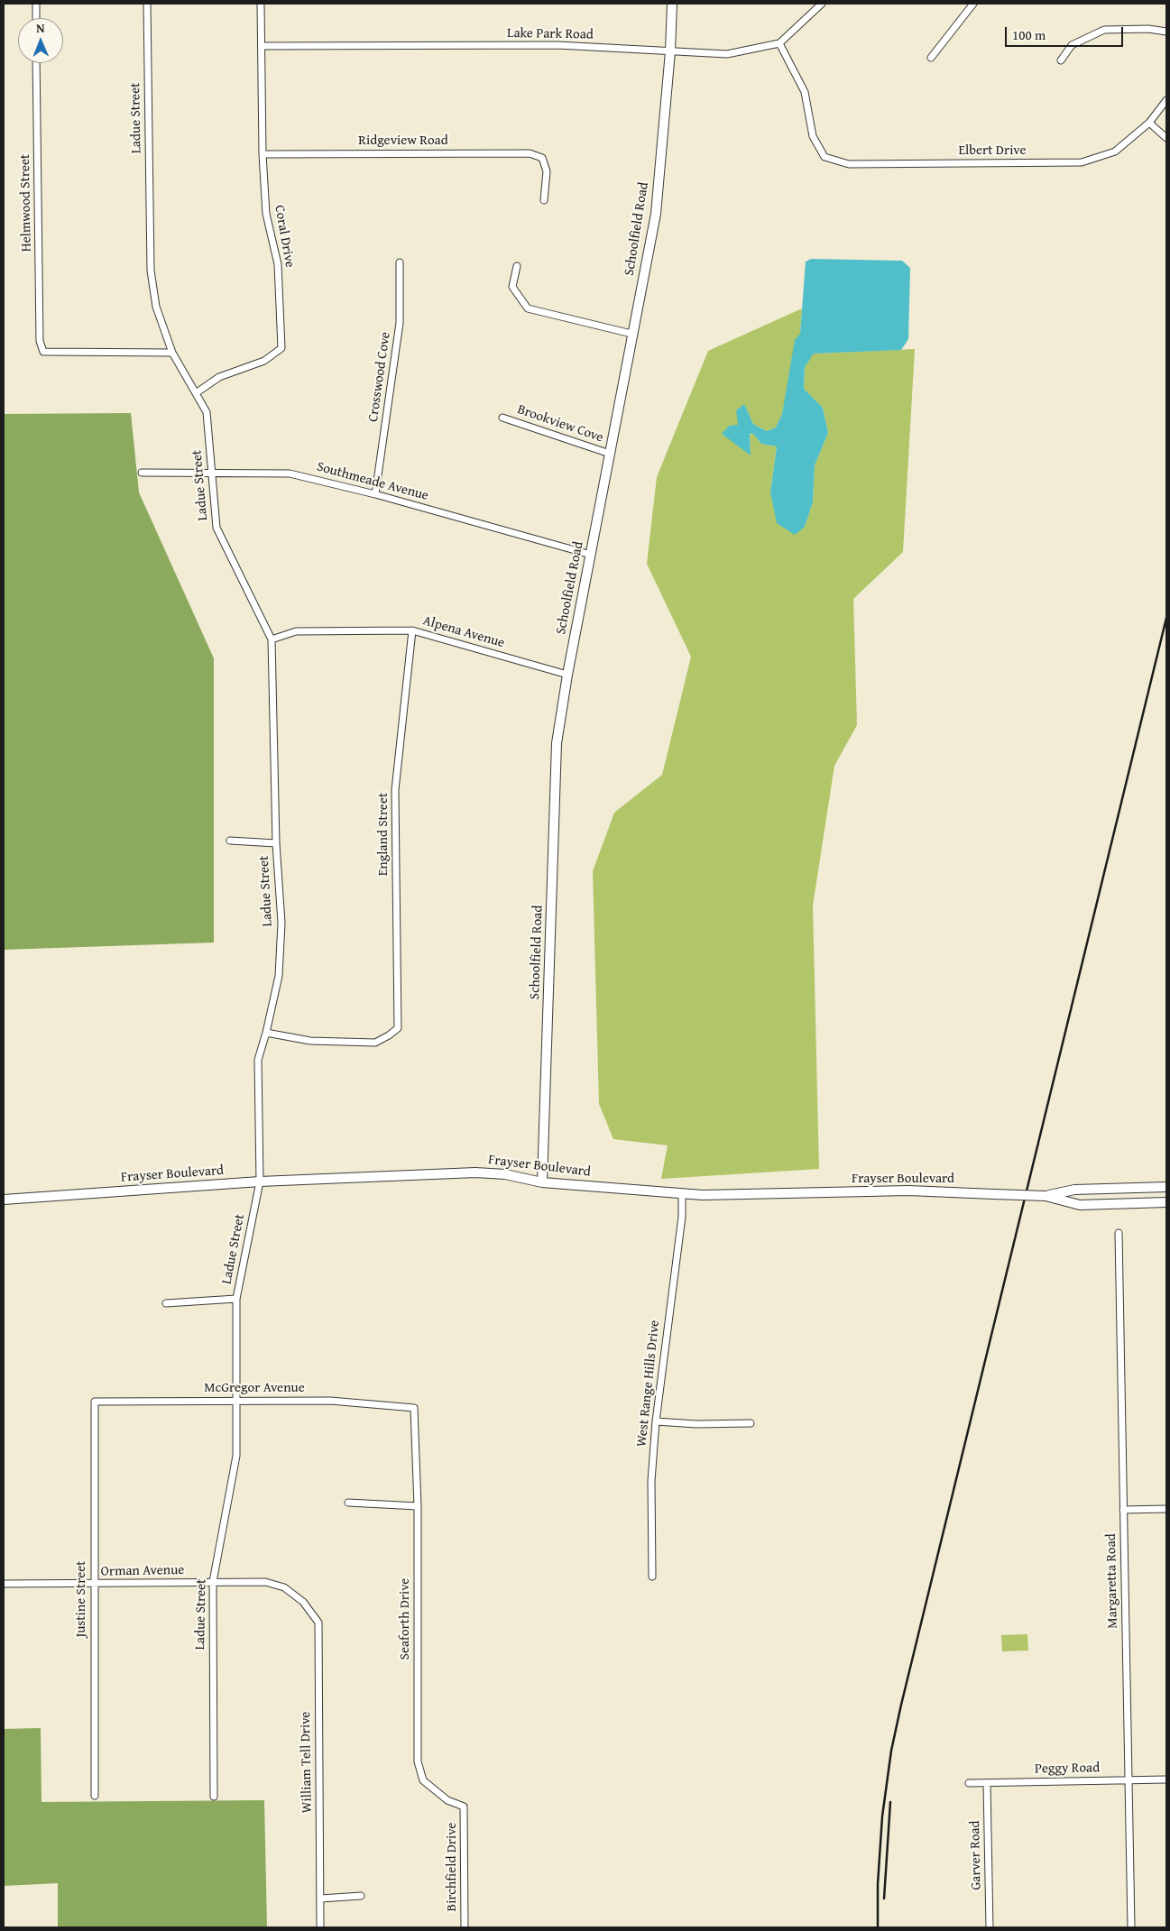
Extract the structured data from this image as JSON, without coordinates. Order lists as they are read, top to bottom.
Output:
{
  "streets": {
    "main road": ["Schoolfield Road", "Frayser Boulevard"],
    "street": [
      "Lake Park Road",
      "Ladue Street",
      "Ridgeview Road",
      "Elbert Drive",
      "Helmwood Street",
      "Coral Drive",
      "Crosswood Cove",
      "Brookview Cove",
      "Southmeade Avenue",
      "Alpena Avenue",
      "England Street",
      "West Range Hills Drive",
      "McGregor Avenue",
      "Orman Avenue",
      "Margaretta Road",
      "Justine Street",
      "Seaforth Drive",
      "William Tell Drive",
      "Peggy Road",
      "Garver Road",
      "Birchfield Drive"
    ]
  },
  "crossings": [
    ["Lake Park Road", "Elbert Drive"],
    ["Lake Park Road", "Schoolfield Road"],
    ["Lake Park Road", "Coral Drive"],
    ["Ladue Street", "Helmwood Street"],
    ["Ladue Street", "Coral Drive"],
    ["Ladue Street", "Southmeade Avenue"],
    ["Ladue Street", "Alpena Avenue"],
    ["Ladue Street", "England Street"],
    ["Ladue Street", "Frayser Boulevard"],
    ["Ladue Street", "McGregor Avenue"],
    ["Ladue Street", "Orman Avenue"],
    ["Ridgeview Road", "Coral Drive"],
    ["Schoolfield Road", "Brookview Cove"],
    ["Schoolfield Road", "Southmeade Avenue"],
    ["Schoolfield Road", "Alpena Avenue"],
    ["Schoolfield Road", "Frayser Boulevard"],
    ["Crosswood Cove", "Southmeade Avenue"],
    ["Alpena Avenue", "England Street"],
    ["Frayser Boulevard", "West Range Hills Drive"],
    ["McGregor Avenue", "Justine Street"],
    ["McGregor Avenue", "Seaforth Drive"],
    ["Orman Avenue", "Justine Street"],
    ["Orman Avenue", "William Tell Drive"],
    ["Margaretta Road", "Peggy Road"],
    ["Seaforth Drive", "Birchfield Drive"],
    ["Peggy Road", "Garver Road"]
  ],
  "scale_bar": "100 m",
  "north": "top"
}
